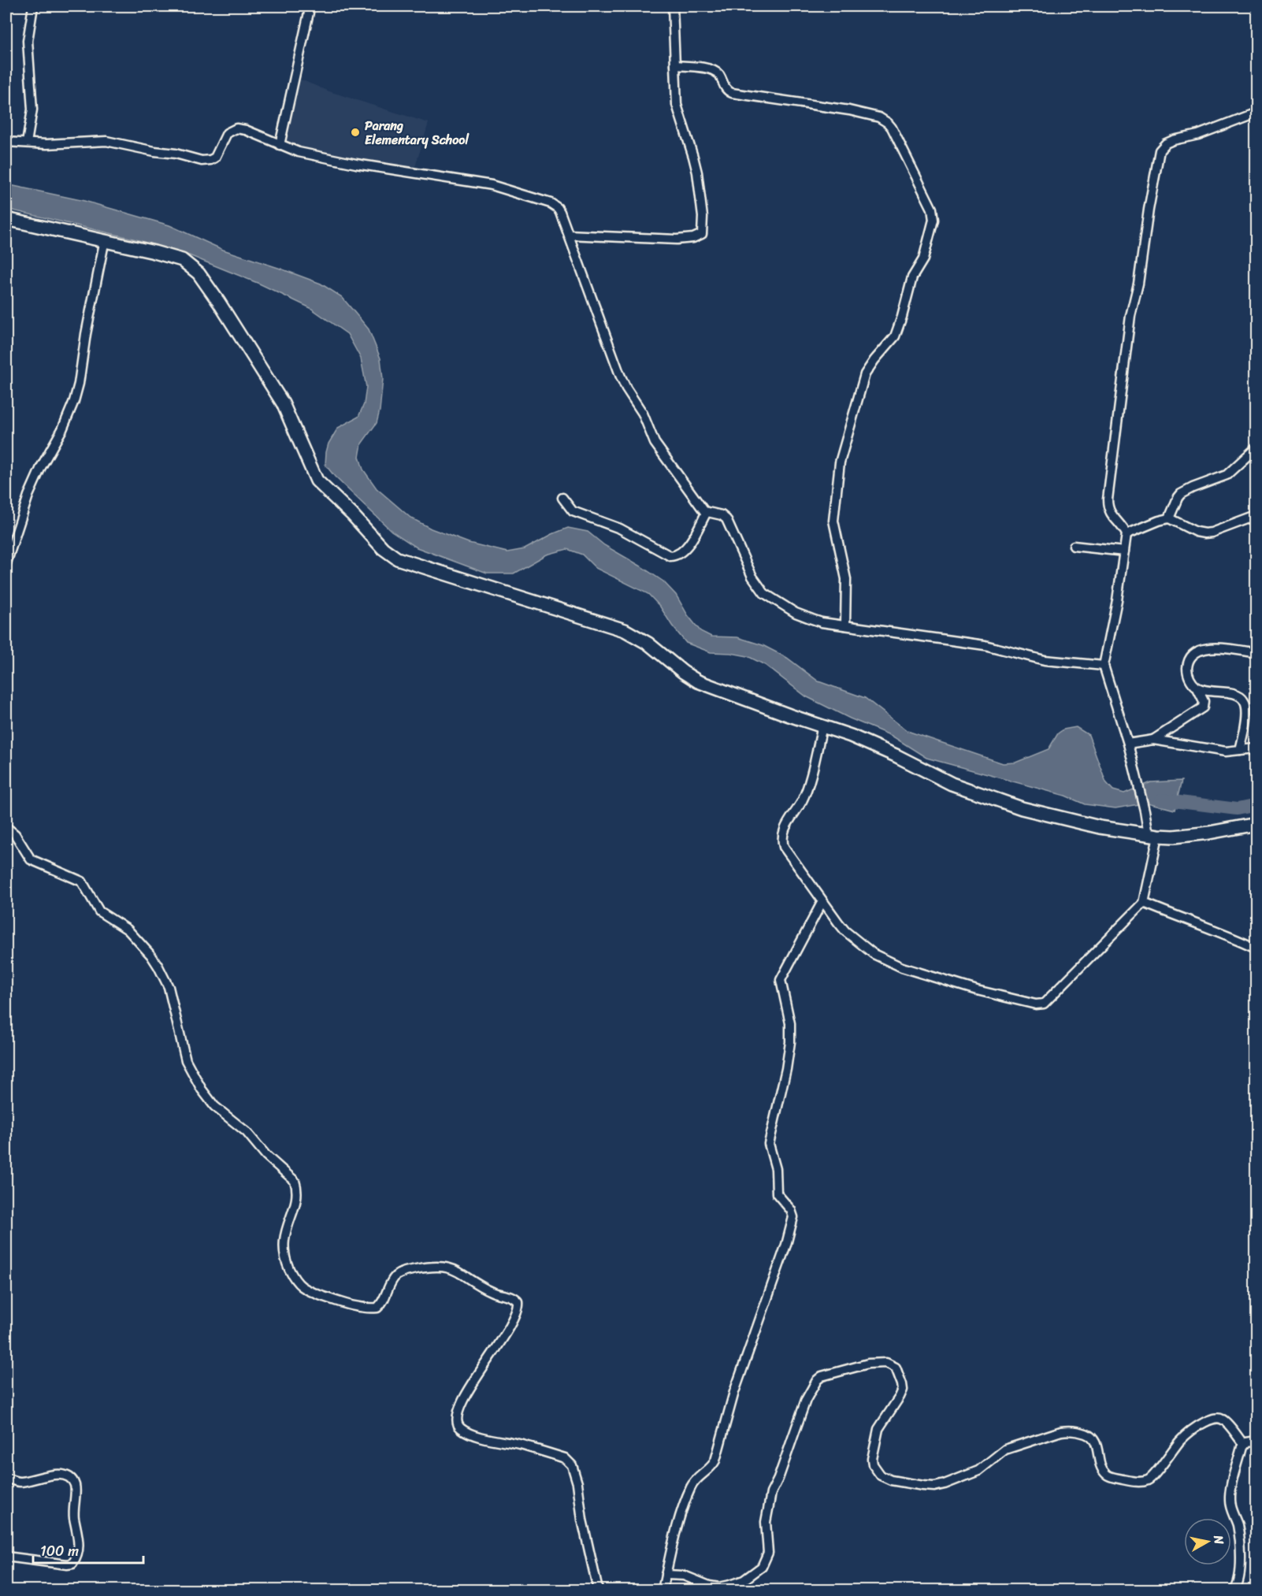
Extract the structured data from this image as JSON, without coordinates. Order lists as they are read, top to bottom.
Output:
{
  "places": ["Parang Elementary School"],
  "scale_bar": "100 m",
  "north": "right"
}
